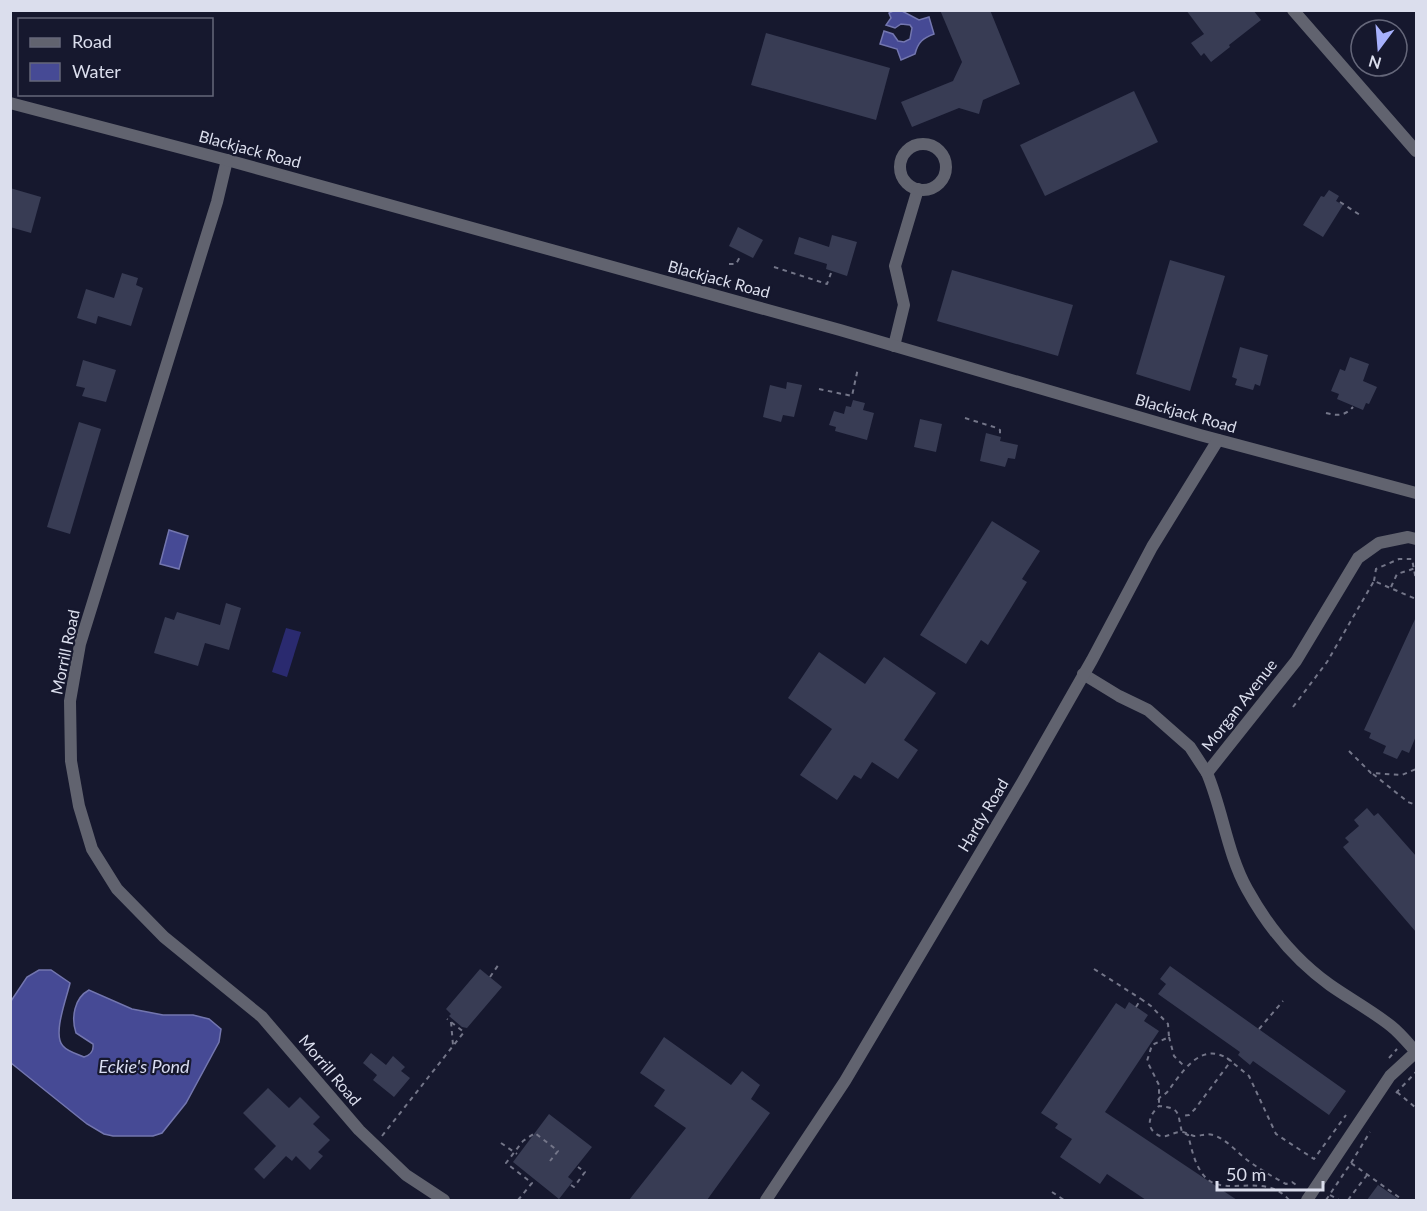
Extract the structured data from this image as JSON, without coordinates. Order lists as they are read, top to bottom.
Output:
{
  "streets": {
    "street": [
      "Blackjack Road",
      "Morrill Road",
      "Morgan Avenue",
      "Hardy Road"
    ]
  },
  "crossings": [
    ["Blackjack Road", "Morrill Road"],
    ["Blackjack Road", "Hardy Road"]
  ],
  "water": ["Eckie's Pond"],
  "legend": ["Road", "Water"],
  "scale_bar": "50 m",
  "north": "bottom"
}
